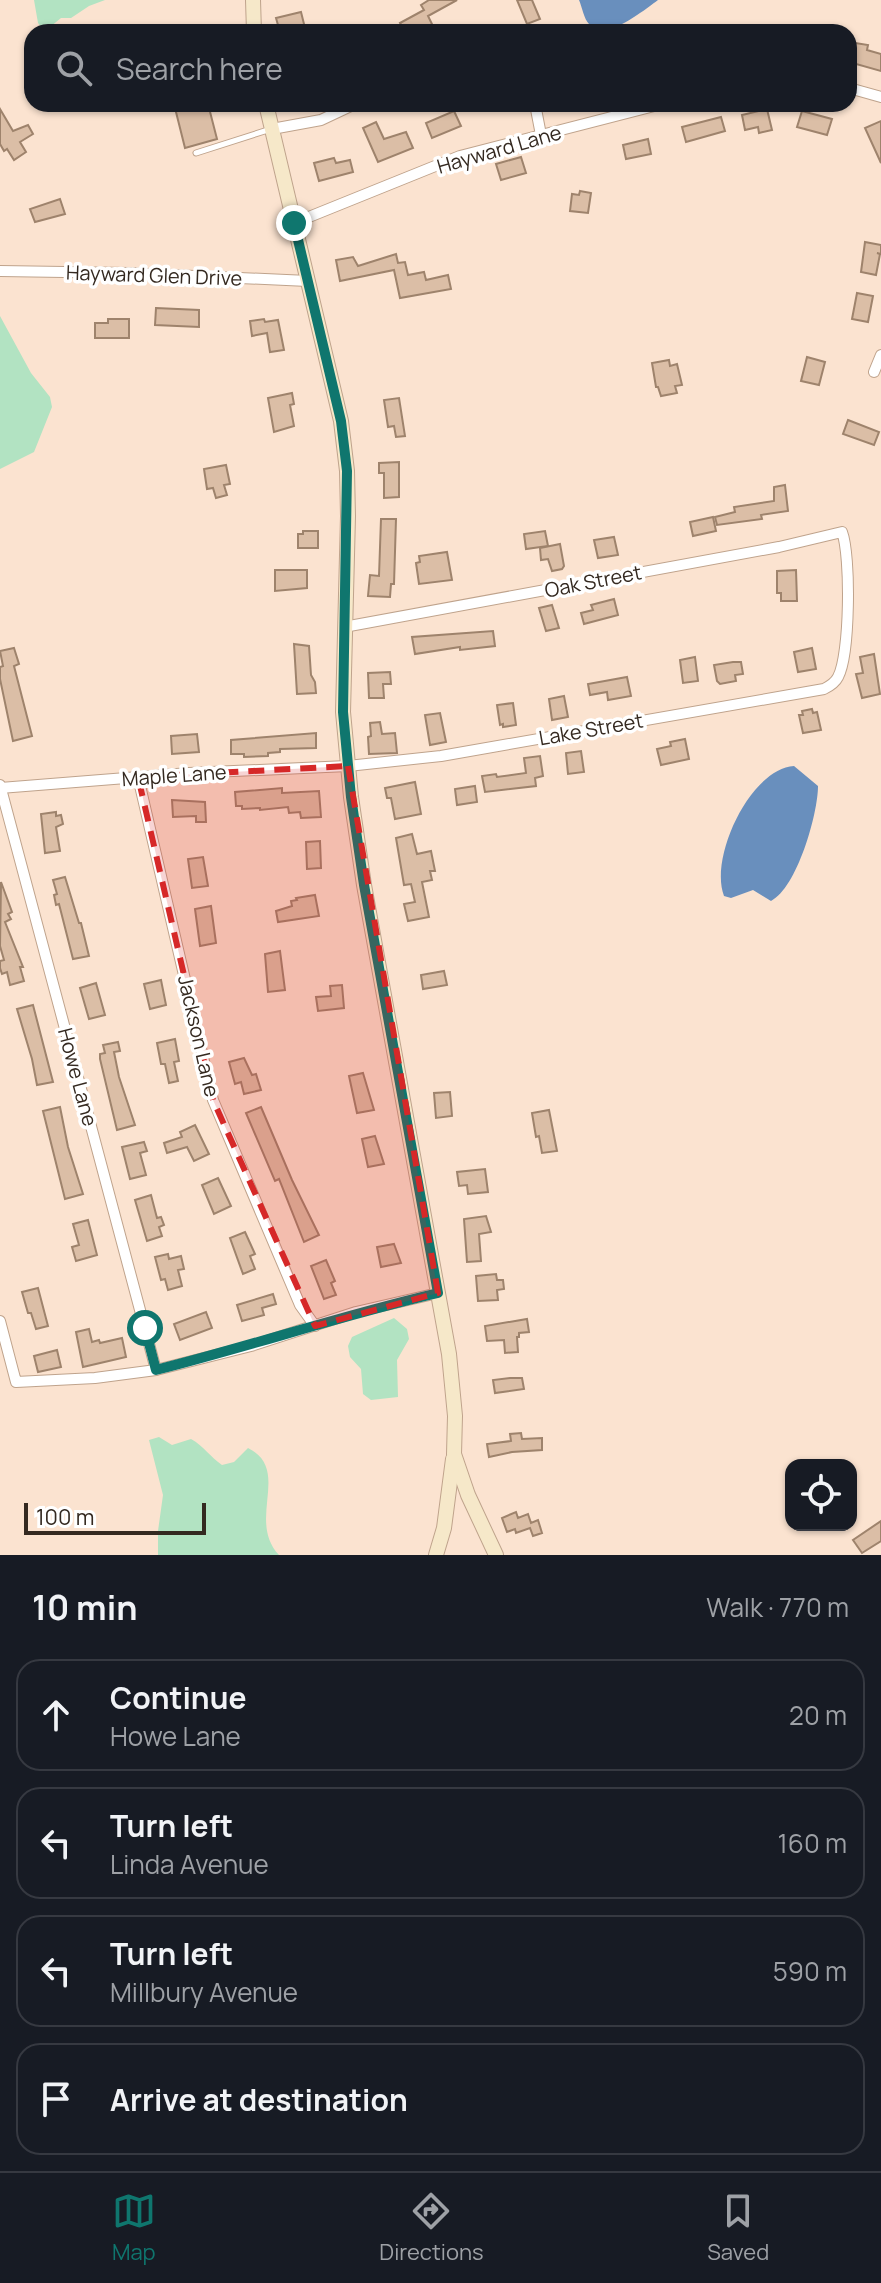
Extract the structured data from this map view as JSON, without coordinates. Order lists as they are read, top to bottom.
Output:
{
  "streets": {
    "street": [
      "Hayward Lane",
      "Hayward Glen Drive",
      "Oak Street",
      "Lake Street",
      "Maple Lane",
      "Jackson Lane",
      "Howe Lane"
    ]
  },
  "crossings": [
    ["Oak Street", "Lake Street"],
    ["Lake Street", "Maple Lane"],
    ["Maple Lane", "Jackson Lane"],
    ["Maple Lane", "Howe Lane"]
  ],
  "scale_bar": "100 m",
  "page": {
    "search": "Search here",
    "scale": "100 m",
    "heading": ["10 min", "Walk · 770 m"],
    "list": [
      ["Continue", "Howe Lane", "20 m"],
      ["Turn left", "Linda Avenue", "160 m"],
      ["Turn left", "Millbury Avenue", "590 m"],
      "Arrive at destination"
    ],
    "nav": ["Map", "Directions", "Saved"]
  }
}
